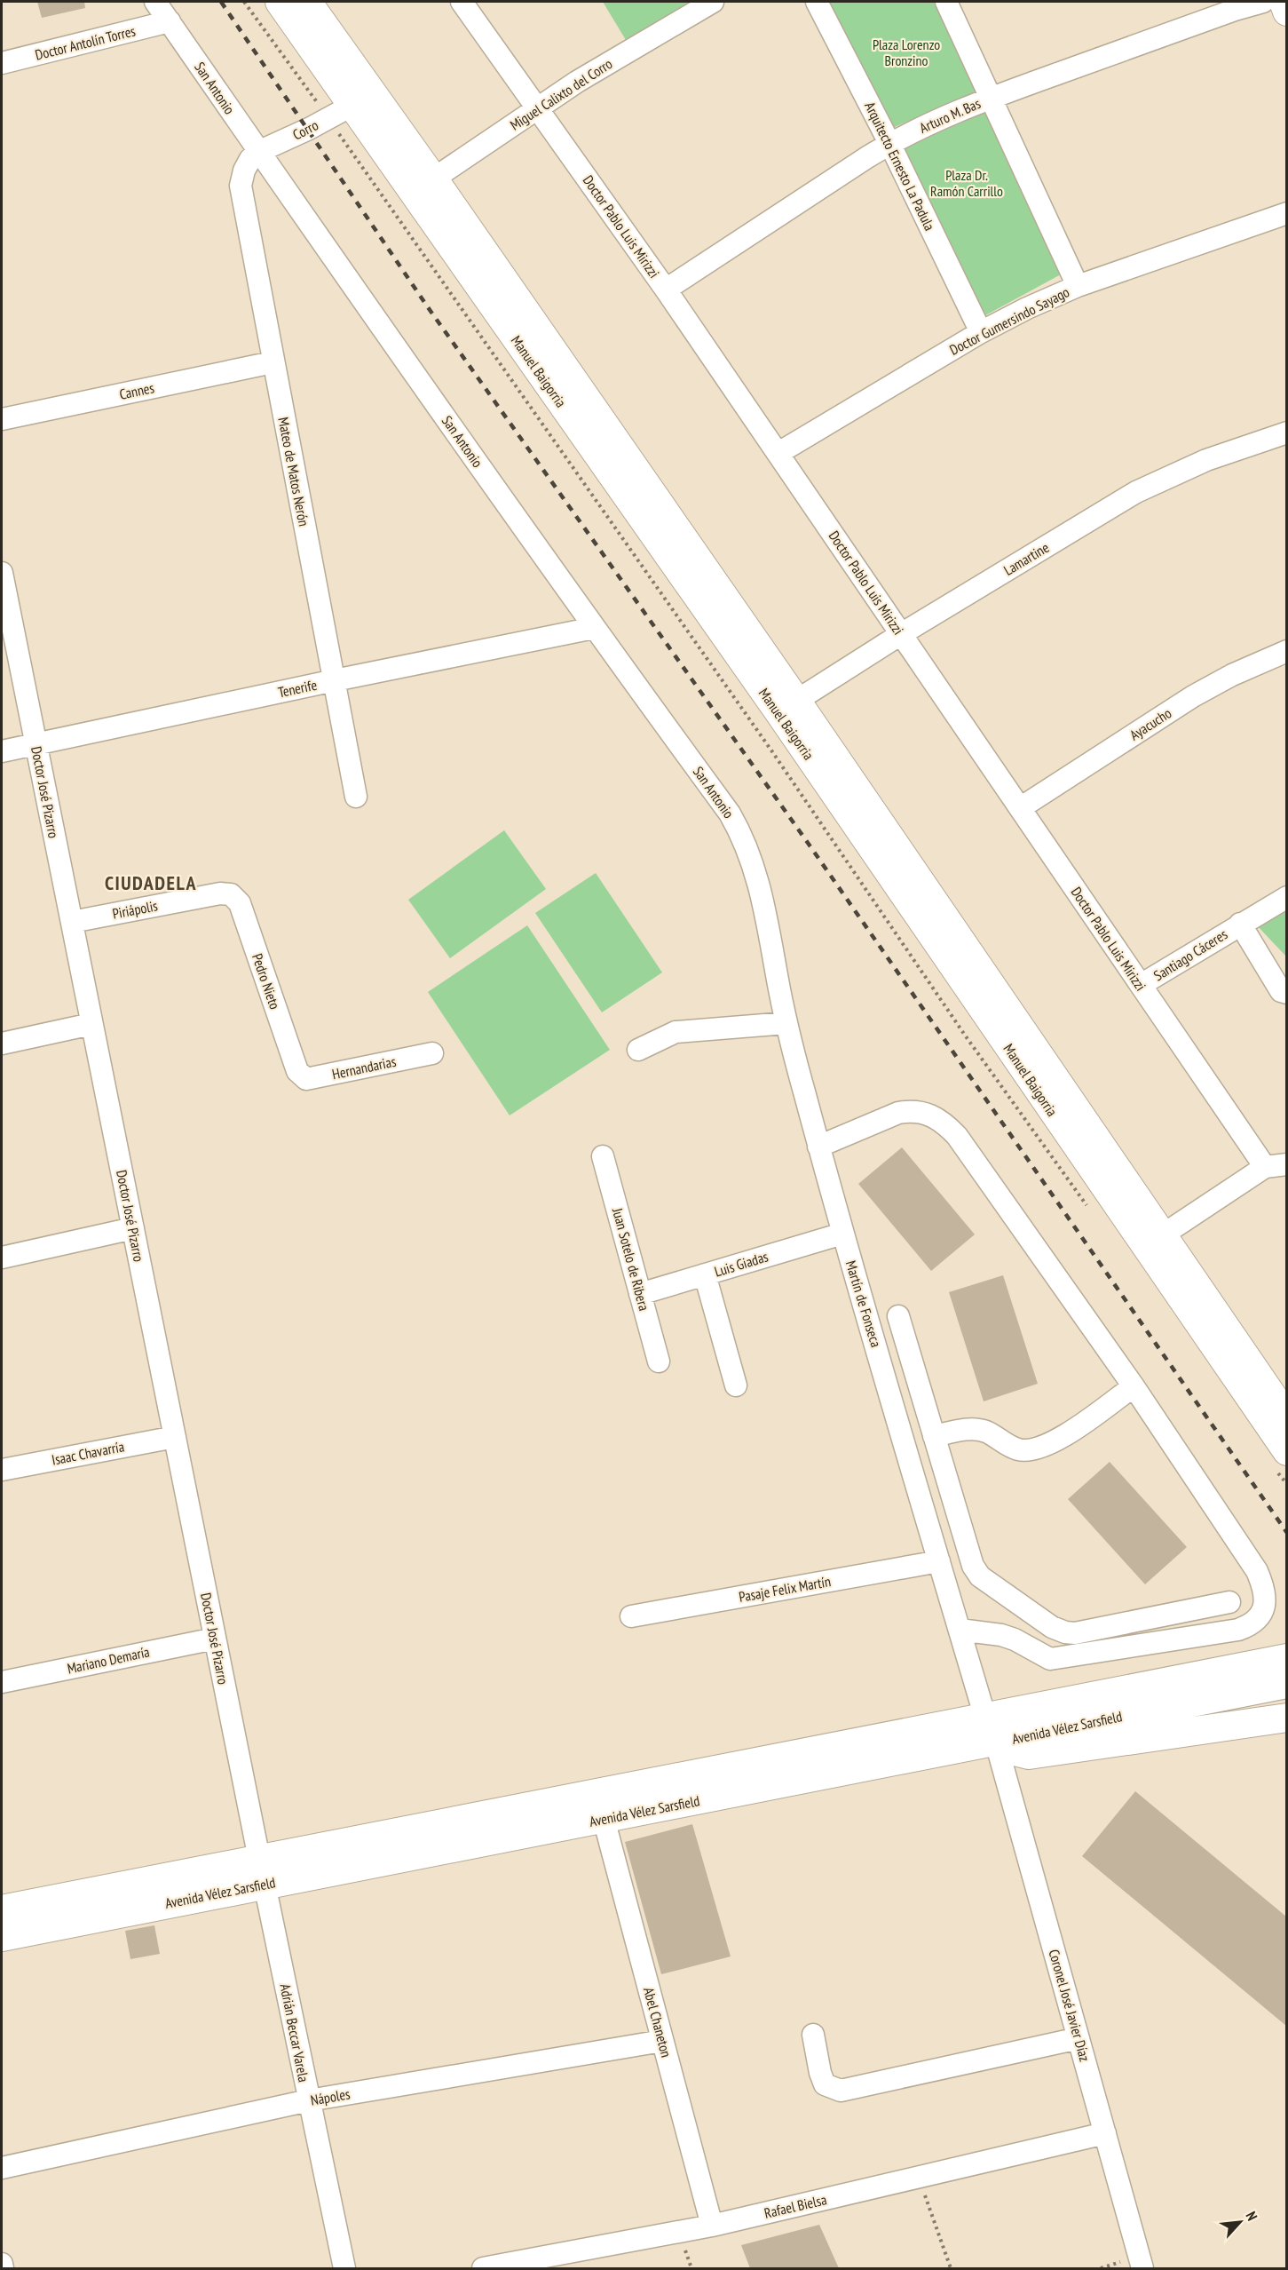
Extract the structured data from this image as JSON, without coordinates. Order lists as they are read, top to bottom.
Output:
{
  "streets": {
    "main road": ["Manuel Baigorria", "Avenida Vélez Sarsfield"],
    "street": [
      "Doctor Antolín Torres",
      "San Antonio",
      "Miguel Calixto del Corro",
      "Arturo M. Bas",
      "Corro",
      "Arquitecto Ernesto La Padula",
      "Doctor Pablo Luis Mirizzi",
      "Doctor Gumersindo Sayago",
      "Cannes",
      "Mateo de Matos Nerón",
      "Lamartine",
      "Tenerife",
      "Ayacucho",
      "Doctor José Pizarro",
      "Piriápolis",
      "Santiago Cáceres",
      "Pedro Nieto",
      "Hernandarias",
      "Juan Sotelo de Ribera",
      "Luis Giadas",
      "Martín de Fonseca",
      "Isaac Chavarría",
      "Pasaje Felix Martín",
      "Mariano Demaría",
      "Coronel José Javier Díaz",
      "Abel Chaneton",
      "Adrián Beccar Varela",
      "Nápoles",
      "Rafael Bielsa"
    ]
  },
  "crossings": [
    ["Doctor Antolín Torres", "San Antonio"],
    ["San Antonio", "Corro"],
    ["San Antonio", "Mateo de Matos Nerón"],
    ["San Antonio", "Tenerife"],
    ["San Antonio", "Martín de Fonseca"],
    ["Miguel Calixto del Corro", "Doctor Pablo Luis Mirizzi"],
    ["Miguel Calixto del Corro", "Manuel Baigorria"],
    ["Arturo M. Bas", "Arquitecto Ernesto La Padula"],
    ["Arturo M. Bas", "Doctor Pablo Luis Mirizzi"],
    ["Corro", "Manuel Baigorria"],
    ["Corro", "Mateo de Matos Nerón"],
    ["Arquitecto Ernesto La Padula", "Doctor Gumersindo Sayago"],
    ["Doctor Pablo Luis Mirizzi", "Doctor Gumersindo Sayago"],
    ["Doctor Pablo Luis Mirizzi", "Lamartine"],
    ["Doctor Pablo Luis Mirizzi", "Ayacucho"],
    ["Doctor Pablo Luis Mirizzi", "Santiago Cáceres"],
    ["Manuel Baigorria", "Lamartine"],
    ["Cannes", "Mateo de Matos Nerón"],
    ["Mateo de Matos Nerón", "Tenerife"],
    ["Tenerife", "Doctor José Pizarro"],
    ["Doctor José Pizarro", "Piriápolis"],
    ["Doctor José Pizarro", "Isaac Chavarría"],
    ["Doctor José Pizarro", "Mariano Demaría"],
    ["Doctor José Pizarro", "Avenida Vélez Sarsfield"],
    ["Doctor José Pizarro", "Adrián Beccar Varela"],
    ["Piriápolis", "Pedro Nieto"],
    ["Pedro Nieto", "Hernandarias"],
    ["Juan Sotelo de Ribera", "Luis Giadas"],
    ["Luis Giadas", "Martín de Fonseca"],
    ["Martín de Fonseca", "Pasaje Felix Martín"],
    ["Martín de Fonseca", "Avenida Vélez Sarsfield"],
    ["Avenida Vélez Sarsfield", "Coronel José Javier Díaz"],
    ["Avenida Vélez Sarsfield", "Abel Chaneton"],
    ["Avenida Vélez Sarsfield", "Adrián Beccar Varela"],
    ["Coronel José Javier Díaz", "Rafael Bielsa"],
    ["Abel Chaneton", "Nápoles"],
    ["Abel Chaneton", "Rafael Bielsa"],
    ["Adrián Beccar Varela", "Nápoles"]
  ],
  "districts": ["CIUDADELA"],
  "parks": ["Plaza Lorenzo Bronzino", "Plaza Dr. Ramón Carrillo"],
  "north": "top right"
}
